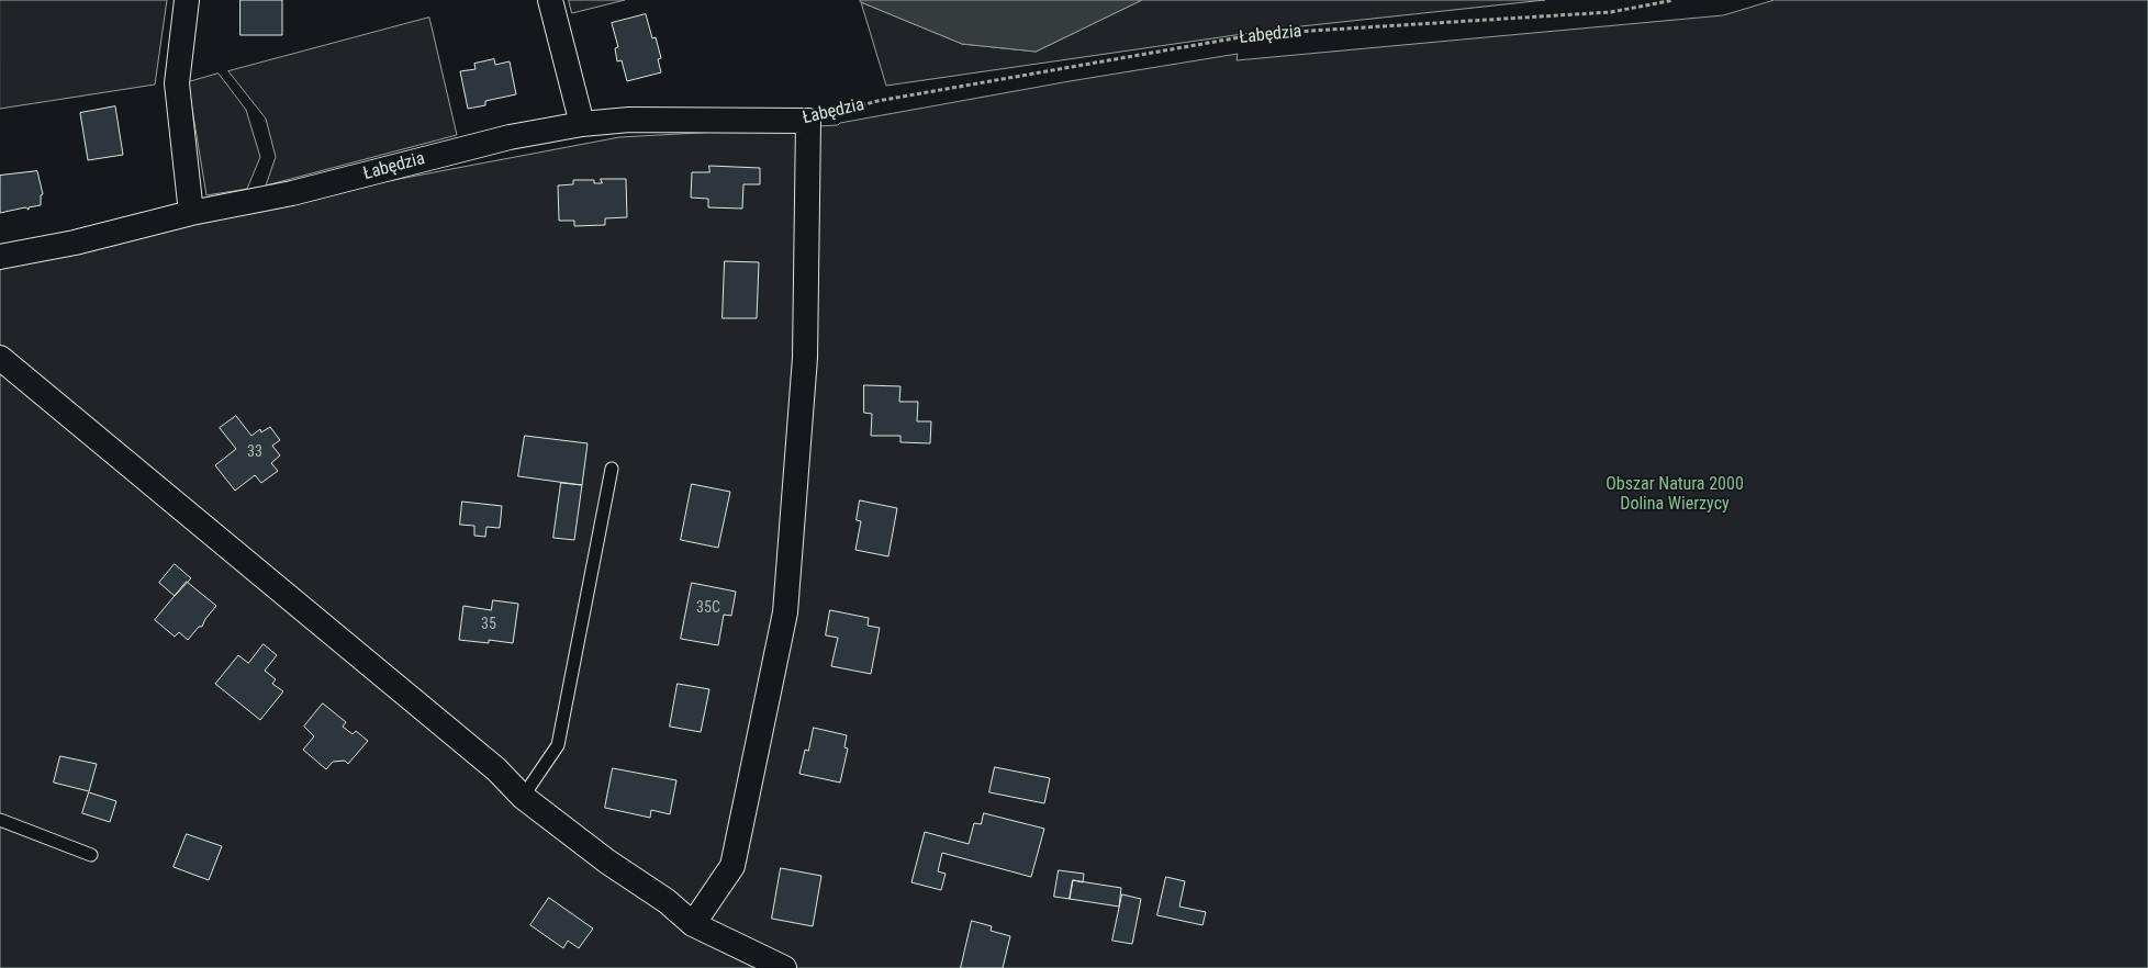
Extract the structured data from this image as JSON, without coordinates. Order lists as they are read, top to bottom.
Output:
{
  "streets": {
    "street": ["Łabędzia"]
  },
  "parks": ["Obszar Natura 2000 Dolina Wierzycy"],
  "house_numbers": ["33", "35C", "35"]
}
